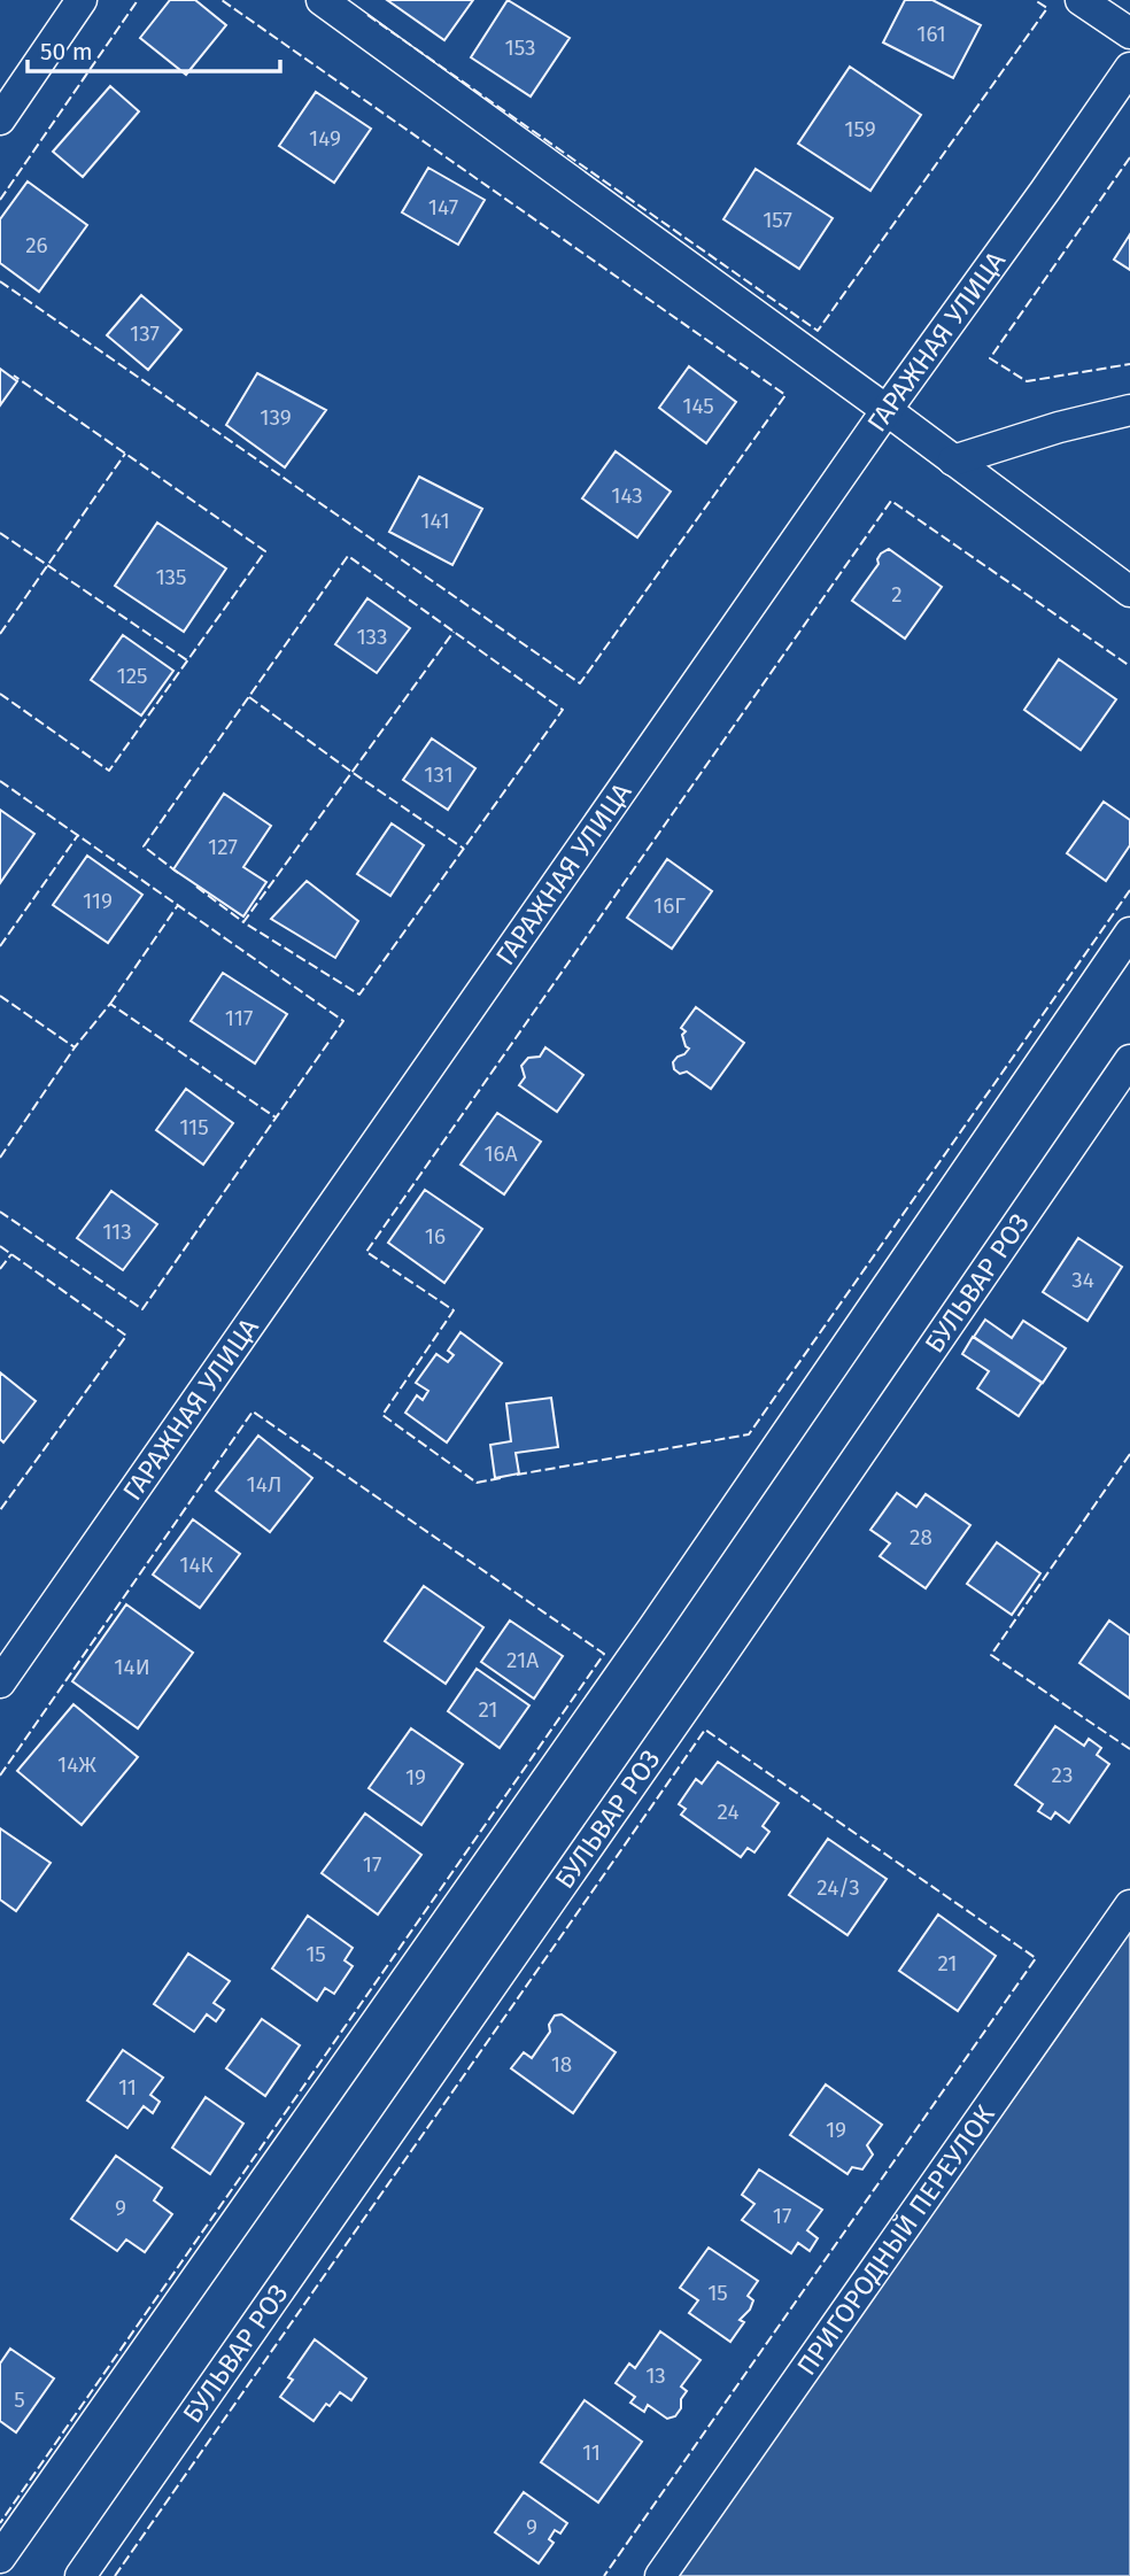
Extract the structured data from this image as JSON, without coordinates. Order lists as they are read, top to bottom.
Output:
{
  "streets": {
    "street": ["ГАРАЖНАЯ УЛИЦА", "БУЛЬВАР РОЗ", "ПРИГОРОДНЫЙ ПЕРЕУЛОК"]
  },
  "house_numbers": [
    "161",
    "153",
    "159",
    "149",
    "147",
    "157",
    "26",
    "137",
    "145",
    "139",
    "143",
    "141",
    "135",
    "2",
    "133",
    "125",
    "131",
    "127",
    "119",
    "16Г",
    "117",
    "115",
    "16А",
    "113",
    "16",
    "34",
    "14Л",
    "28",
    "14К",
    "21А",
    "14И",
    "21",
    "14Ж",
    "23",
    "19",
    "24",
    "17",
    "24/3",
    "15",
    "21",
    "18",
    "11",
    "19",
    "9",
    "17",
    "15",
    "13",
    "5",
    "11",
    "9"
  ],
  "scale_bar": "50 m"
}
